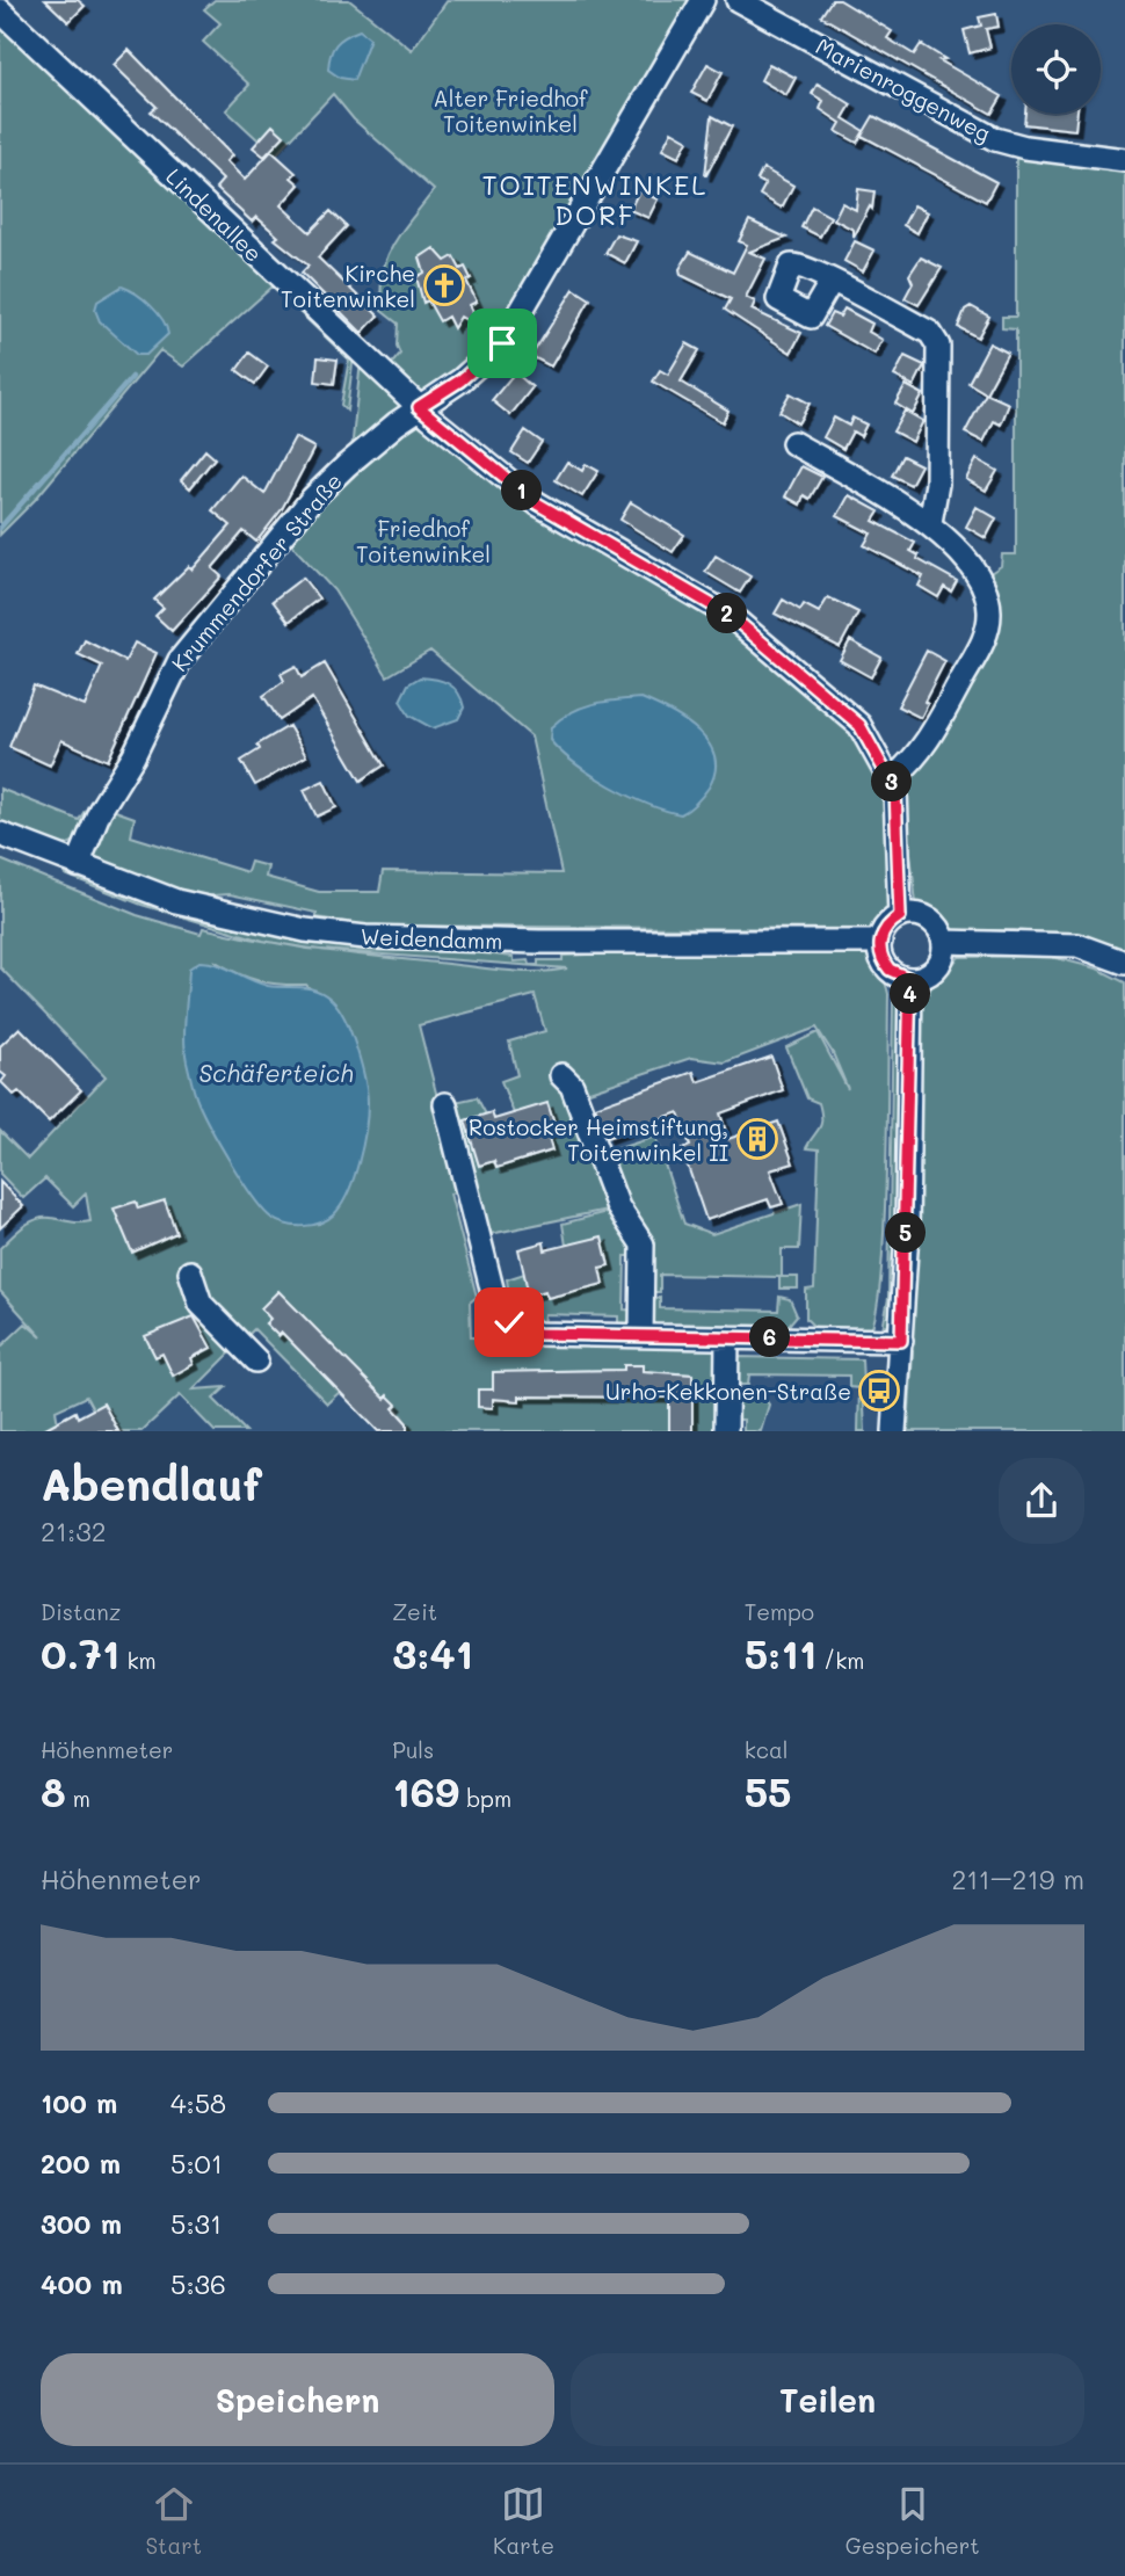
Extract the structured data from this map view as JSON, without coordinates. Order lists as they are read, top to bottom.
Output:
{
  "streets": {
    "street": [
      "Marienroggenweg",
      "Lindenallee",
      "Krummendorfer Straße",
      "Weidendamm"
    ]
  },
  "crossings": [
    ["Lindenallee", "Krummendorfer Straße"],
    ["Lindenallee", "Weidendamm"],
    ["Krummendorfer Straße", "Weidendamm"]
  ],
  "districts": ["TOITENWINKEL DORF"],
  "water": ["Schäferteich"],
  "parks": ["Alter Friedhof Toitenwinkel", "Friedhof Toitenwinkel"],
  "places": {
    "church": ["Kirche Toitenwinkel"],
    "building": ["Rostocker Heimstiftung, Toitenwinkel II"],
    "bus stop": ["Urho-Kekkonen-Straße"]
  },
  "page": {
    "pins": [
      "1",
      "2",
      "3",
      "4",
      "5",
      "6"
    ],
    "heading": ["Abendlauf", "21:32"],
    "stats": [
      ["Distanz", "0.71 km"],
      ["Zeit", "3:41"],
      ["Tempo", "5:11 /km"],
      ["Höhenmeter", "8 m"],
      ["Puls", "169 bpm"],
      ["kcal", "55"]
    ],
    "chart": ["Höhenmeter", "211–219 m"],
    "list": [
      {
        "name": "100 m",
        "note": "4:58"
      },
      {
        "name": "200 m",
        "note": "5:01"
      },
      {
        "name": "300 m",
        "note": "5:31"
      },
      {
        "name": "400 m",
        "note": "5:36"
      }
    ],
    "buttons": ["Speichern", "Teilen"],
    "tabs": ["Start", "Karte", "Gespeichert"]
  }
}
